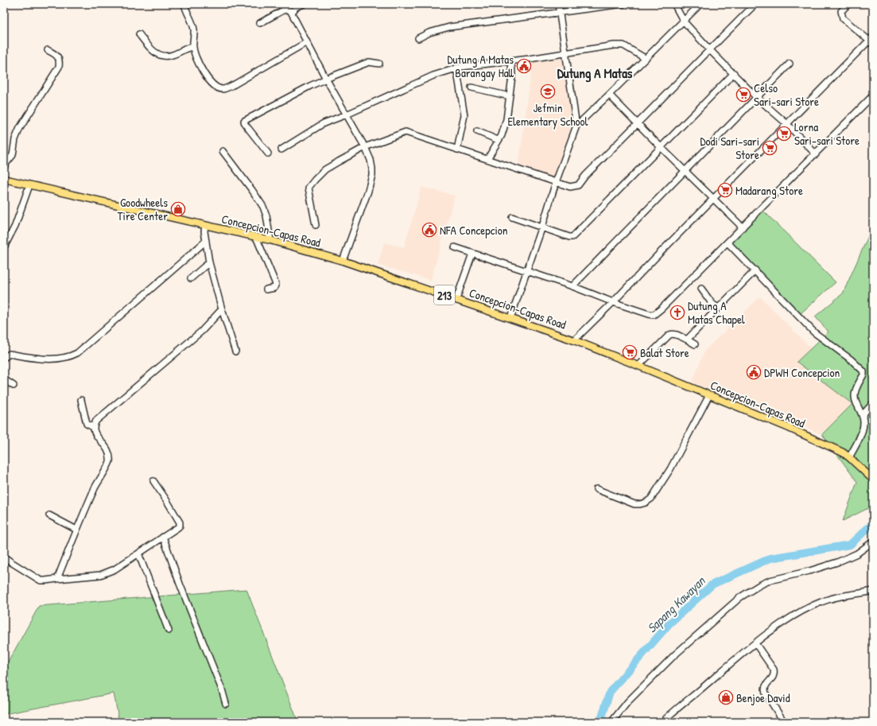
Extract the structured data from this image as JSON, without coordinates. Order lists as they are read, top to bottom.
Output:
{
  "streets": {
    "main road": ["Concepcion-Capas Road", "213"]
  },
  "districts": ["Dutung A Matas"],
  "water": ["Sapang Kawayan"],
  "places": {
    "public building": ["Dutung A Matas Barangay Hall", "NFA Concepcion", "DPWH Concepcion"],
    "school or university": ["Jefmin Elementary School"],
    "supermarket": [
      "Celso Sari-sari Store",
      "Lorna Sari-sari Store",
      "Dodi Sari-sari Store",
      "Madarang Store",
      "Balat Store"
    ],
    "shop": ["Goodwheels Tire Center", "Benjoe David"],
    "church": ["Dutung A Matas Chapel"]
  }
}
